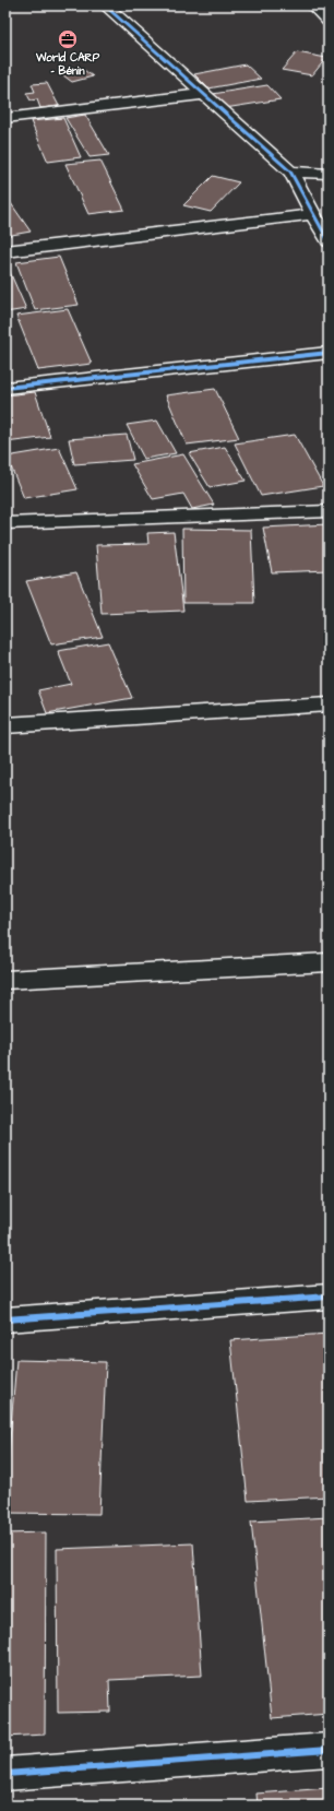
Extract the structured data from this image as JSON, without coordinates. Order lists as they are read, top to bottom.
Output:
{
  "places": {
    "office": ["World CARP - Bénin"]
  }
}
